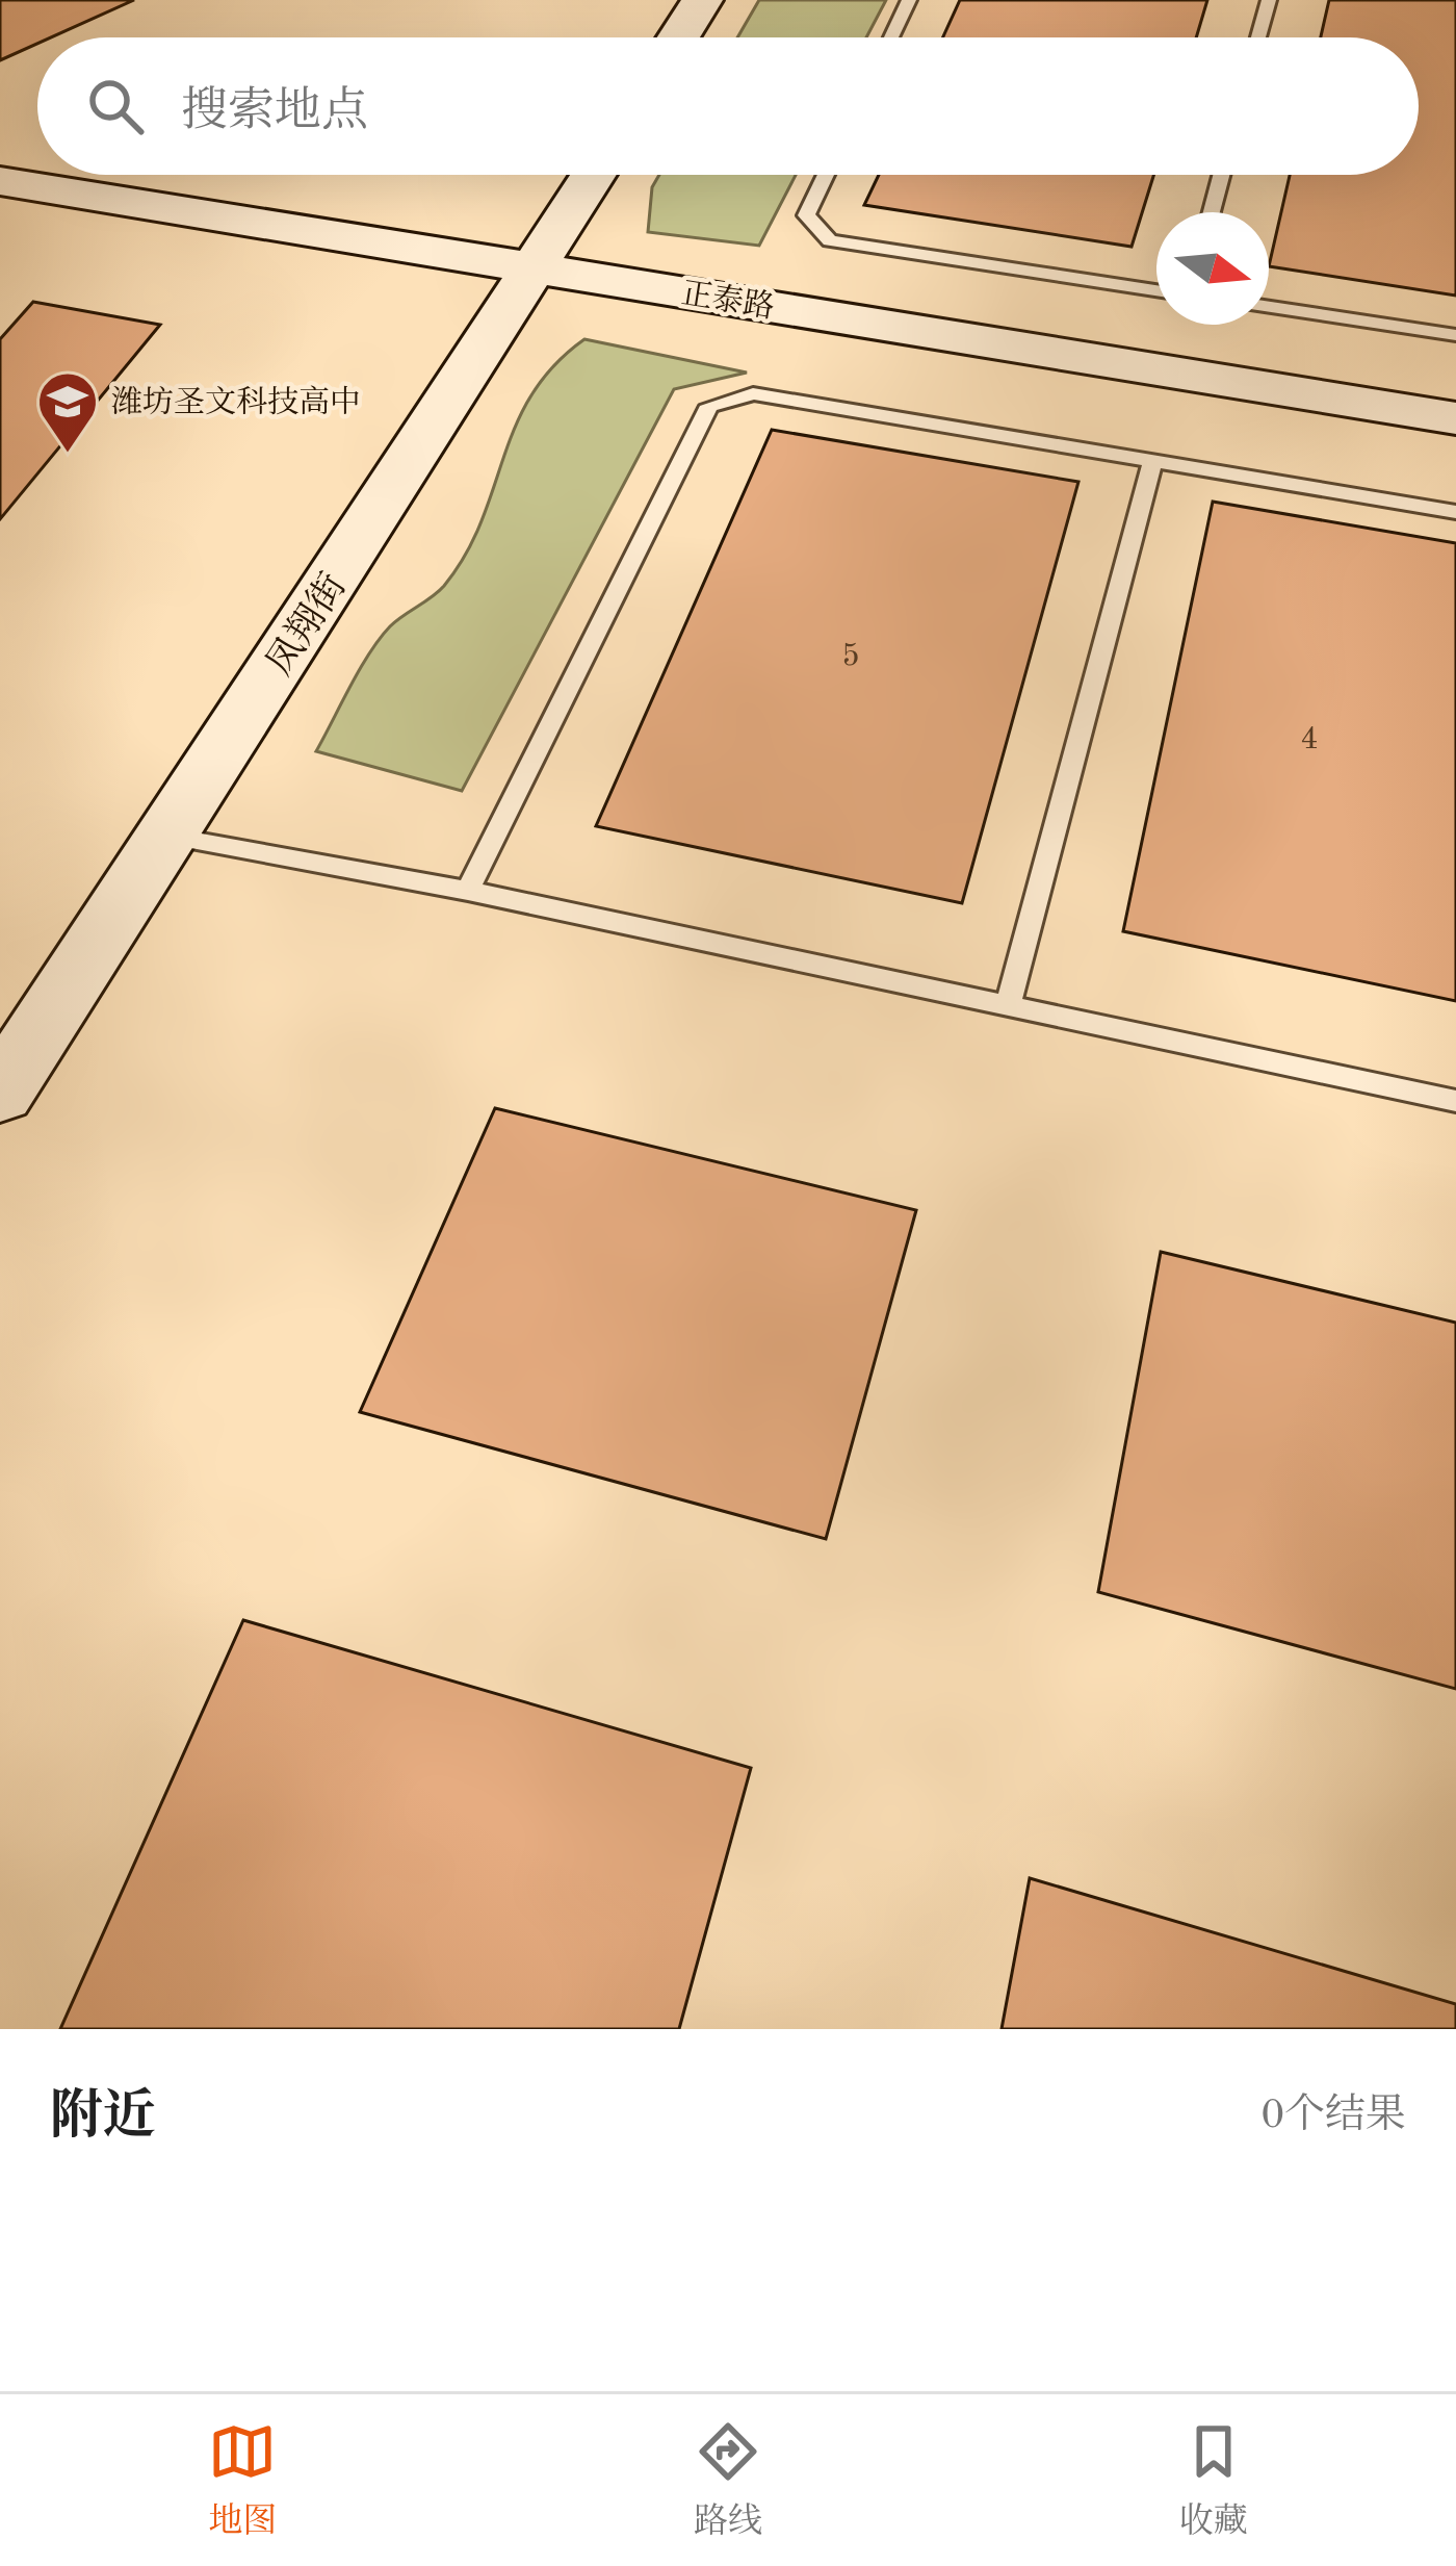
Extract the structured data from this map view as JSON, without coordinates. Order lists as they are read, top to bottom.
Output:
{
  "streets": {
    "street": ["正泰路", "凤翔街"]
  },
  "crossings": [
    ["正泰路", "凤翔街"]
  ],
  "places": {
    "school or university": ["潍坊圣文科技高中"]
  },
  "house_numbers": ["5", "4"],
  "north": "right",
  "page": {
    "search": "搜索地点",
    "heading": ["附近", "0个结果"],
    "nav": ["地图", "路线", "收藏"]
  }
}
